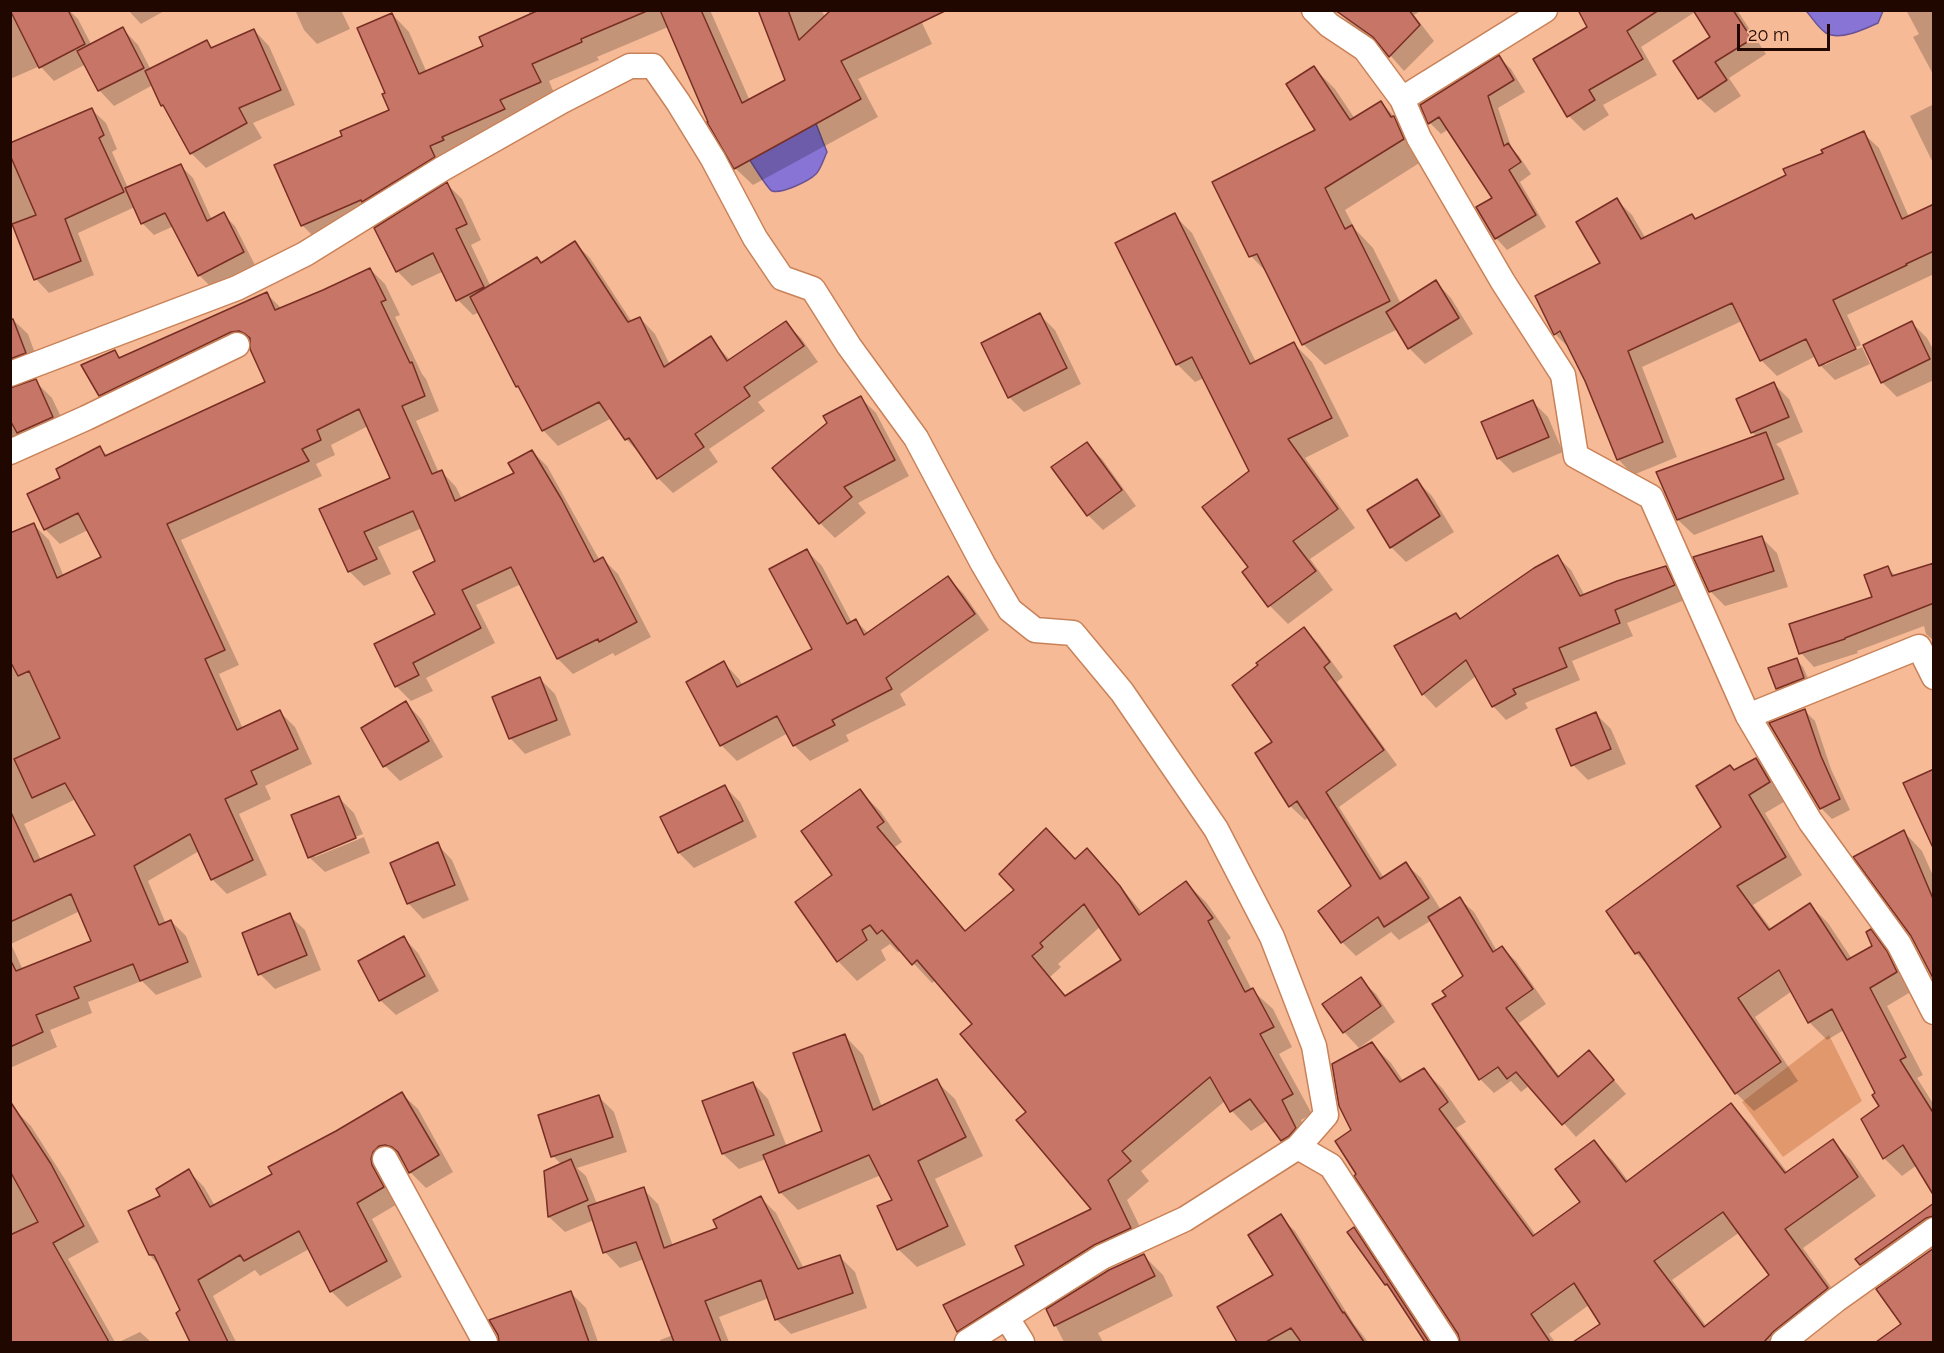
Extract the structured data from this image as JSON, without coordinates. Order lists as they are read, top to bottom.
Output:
{
  "scale_bar": "20 m"
}
